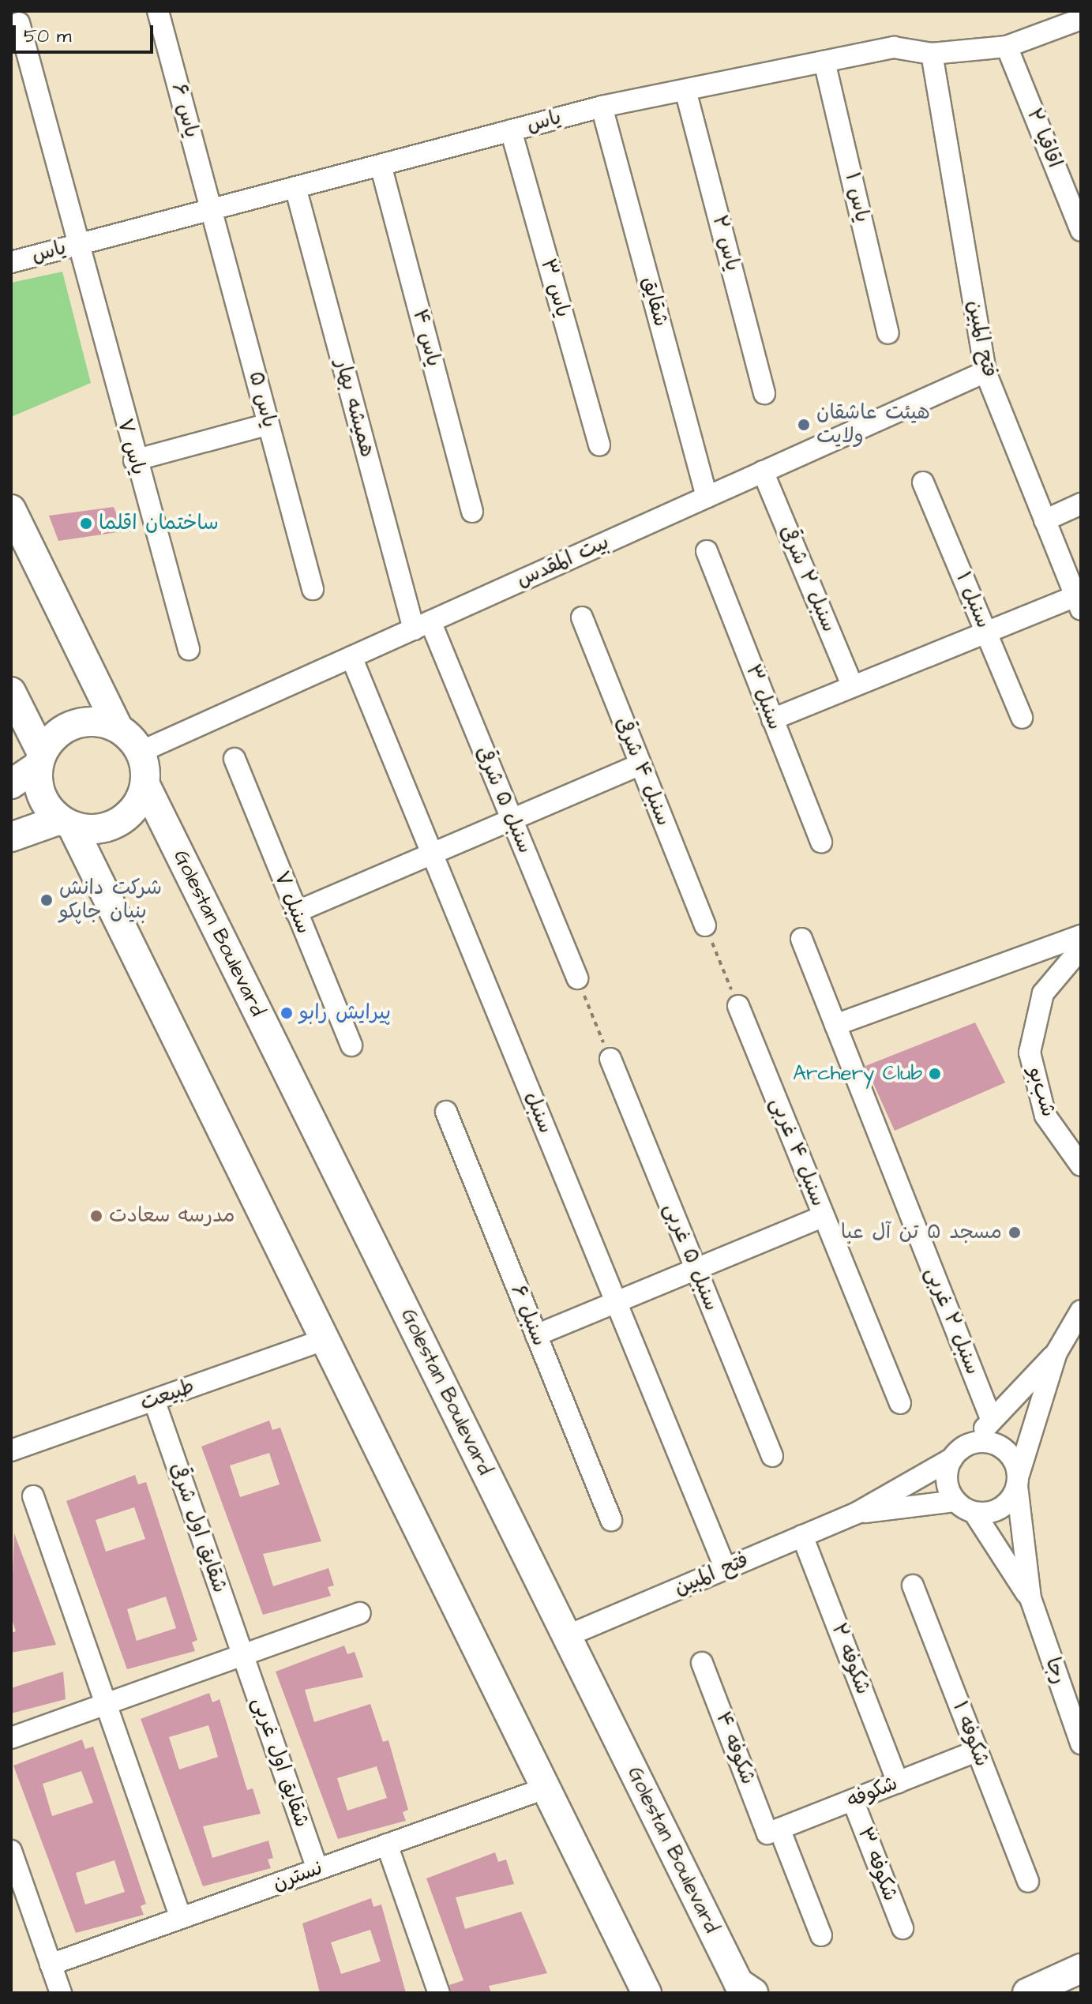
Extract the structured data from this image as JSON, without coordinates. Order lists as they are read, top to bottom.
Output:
{
  "streets": {
    "main road": ["Golestan Boulevard"],
    "street": [
      "یاس ۶",
      "یاس",
      "اقاقیا ۲",
      "یاس ۱",
      "یاس ۲",
      "یاس ۳",
      "شقایق",
      "یاس ۴",
      "فتح المبین",
      "یاس ۵",
      "همیشه بهار",
      "یاس ۷",
      "بیت المقدس",
      "سنبل ۲ شرقی",
      "سنبل ۱",
      "سنبل ۳",
      "سنبل ۴ شرقی",
      "سنبل ۵ شرقی",
      "سنبل ۷",
      "شب‌بو",
      "سنبل",
      "سنبل ۴ غربی",
      "سنبل ۵ غربی",
      "سنبل ۶",
      "سنبل ۲ غربی",
      "طبیعت",
      "شقایق اول شرقی",
      "شکوفه ۲",
      "رجا",
      "شکوفه ۱",
      "شکوفه ۴",
      "شقایق اول غربی",
      "شکوفه",
      "شکوفه ۳",
      "نسترن"
    ]
  },
  "crossings": [
    ["یاس ۶", "یاس"],
    ["یاس ۶", "یاس ۵"],
    ["یاس", "اقاقیا ۲"],
    ["یاس", "یاس ۱"],
    ["یاس", "یاس ۲"],
    ["یاس", "یاس ۳"],
    ["یاس", "شقایق"],
    ["یاس", "یاس ۴"],
    ["یاس", "فتح المبین"],
    ["یاس", "یاس ۵"],
    ["یاس", "همیشه بهار"],
    ["یاس", "یاس ۷"],
    ["شقایق", "بیت المقدس"],
    ["فتح المبین", "بیت المقدس"],
    ["فتح المبین", "Golestan Boulevard"],
    ["فتح المبین", "سنبل"],
    ["فتح المبین", "شکوفه ۲"],
    ["همیشه بهار", "بیت المقدس"],
    ["همیشه بهار", "سنبل ۵ شرقی"],
    ["بیت المقدس", "سنبل ۲ شرقی"],
    ["بیت المقدس", "سنبل ۵ شرقی"],
    ["بیت المقدس", "Golestan Boulevard"],
    ["بیت المقدس", "سنبل"],
    ["طبیعت", "شقایق اول شرقی"],
    ["شقایق اول شرقی", "شقایق اول غربی"],
    ["شکوفه ۲", "شکوفه"],
    ["شکوفه ۱", "شکوفه"],
    ["شکوفه ۴", "شکوفه"],
    ["شقایق اول غربی", "نسترن"],
    ["شکوفه", "شکوفه ۳"]
  ],
  "places": [
    "هیئت عاشقان ولایت",
    "ساختمان اقلما",
    "شرکت دانش بنیان جاپکو",
    "پیرایش رابو",
    "Archery Club",
    "مدرسه سعادت",
    "مسجد ۵ تن آل عبا"
  ],
  "scale_bar": "50 m"
}
